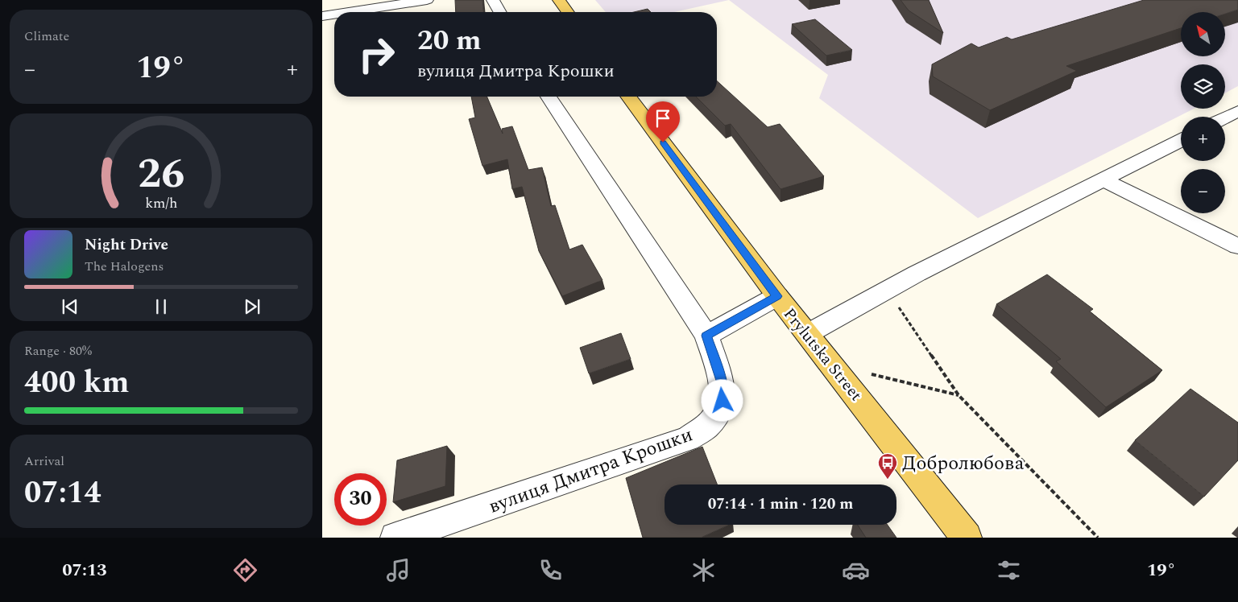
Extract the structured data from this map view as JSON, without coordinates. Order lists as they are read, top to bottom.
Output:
{
  "streets": {
    "main road": ["Prylutska Street"],
    "street": ["вулиця Дмитра Крошки"]
  },
  "places": {
    "bus stop": ["Добролюбова"]
  },
  "north": "top left",
  "page": {
    "tile": [
      "Climate",
      ["Range · 80%", "400 km"],
      ["Arrival", "07:14"]
    ],
    "map_buttons": ["+", "−"],
    "turn": ["20 m", "вулиця Дмитра Крошки"],
    "heat": ["−", "19°", "+"],
    "song": ["Night Drive", "The Halogens"],
    "limit": "30",
    "trip": "07:14 · 1 min · 120 m",
    "tabs": ["07:13", "19°"],
    "gauge": ["26", "km/h"]
  }
}
